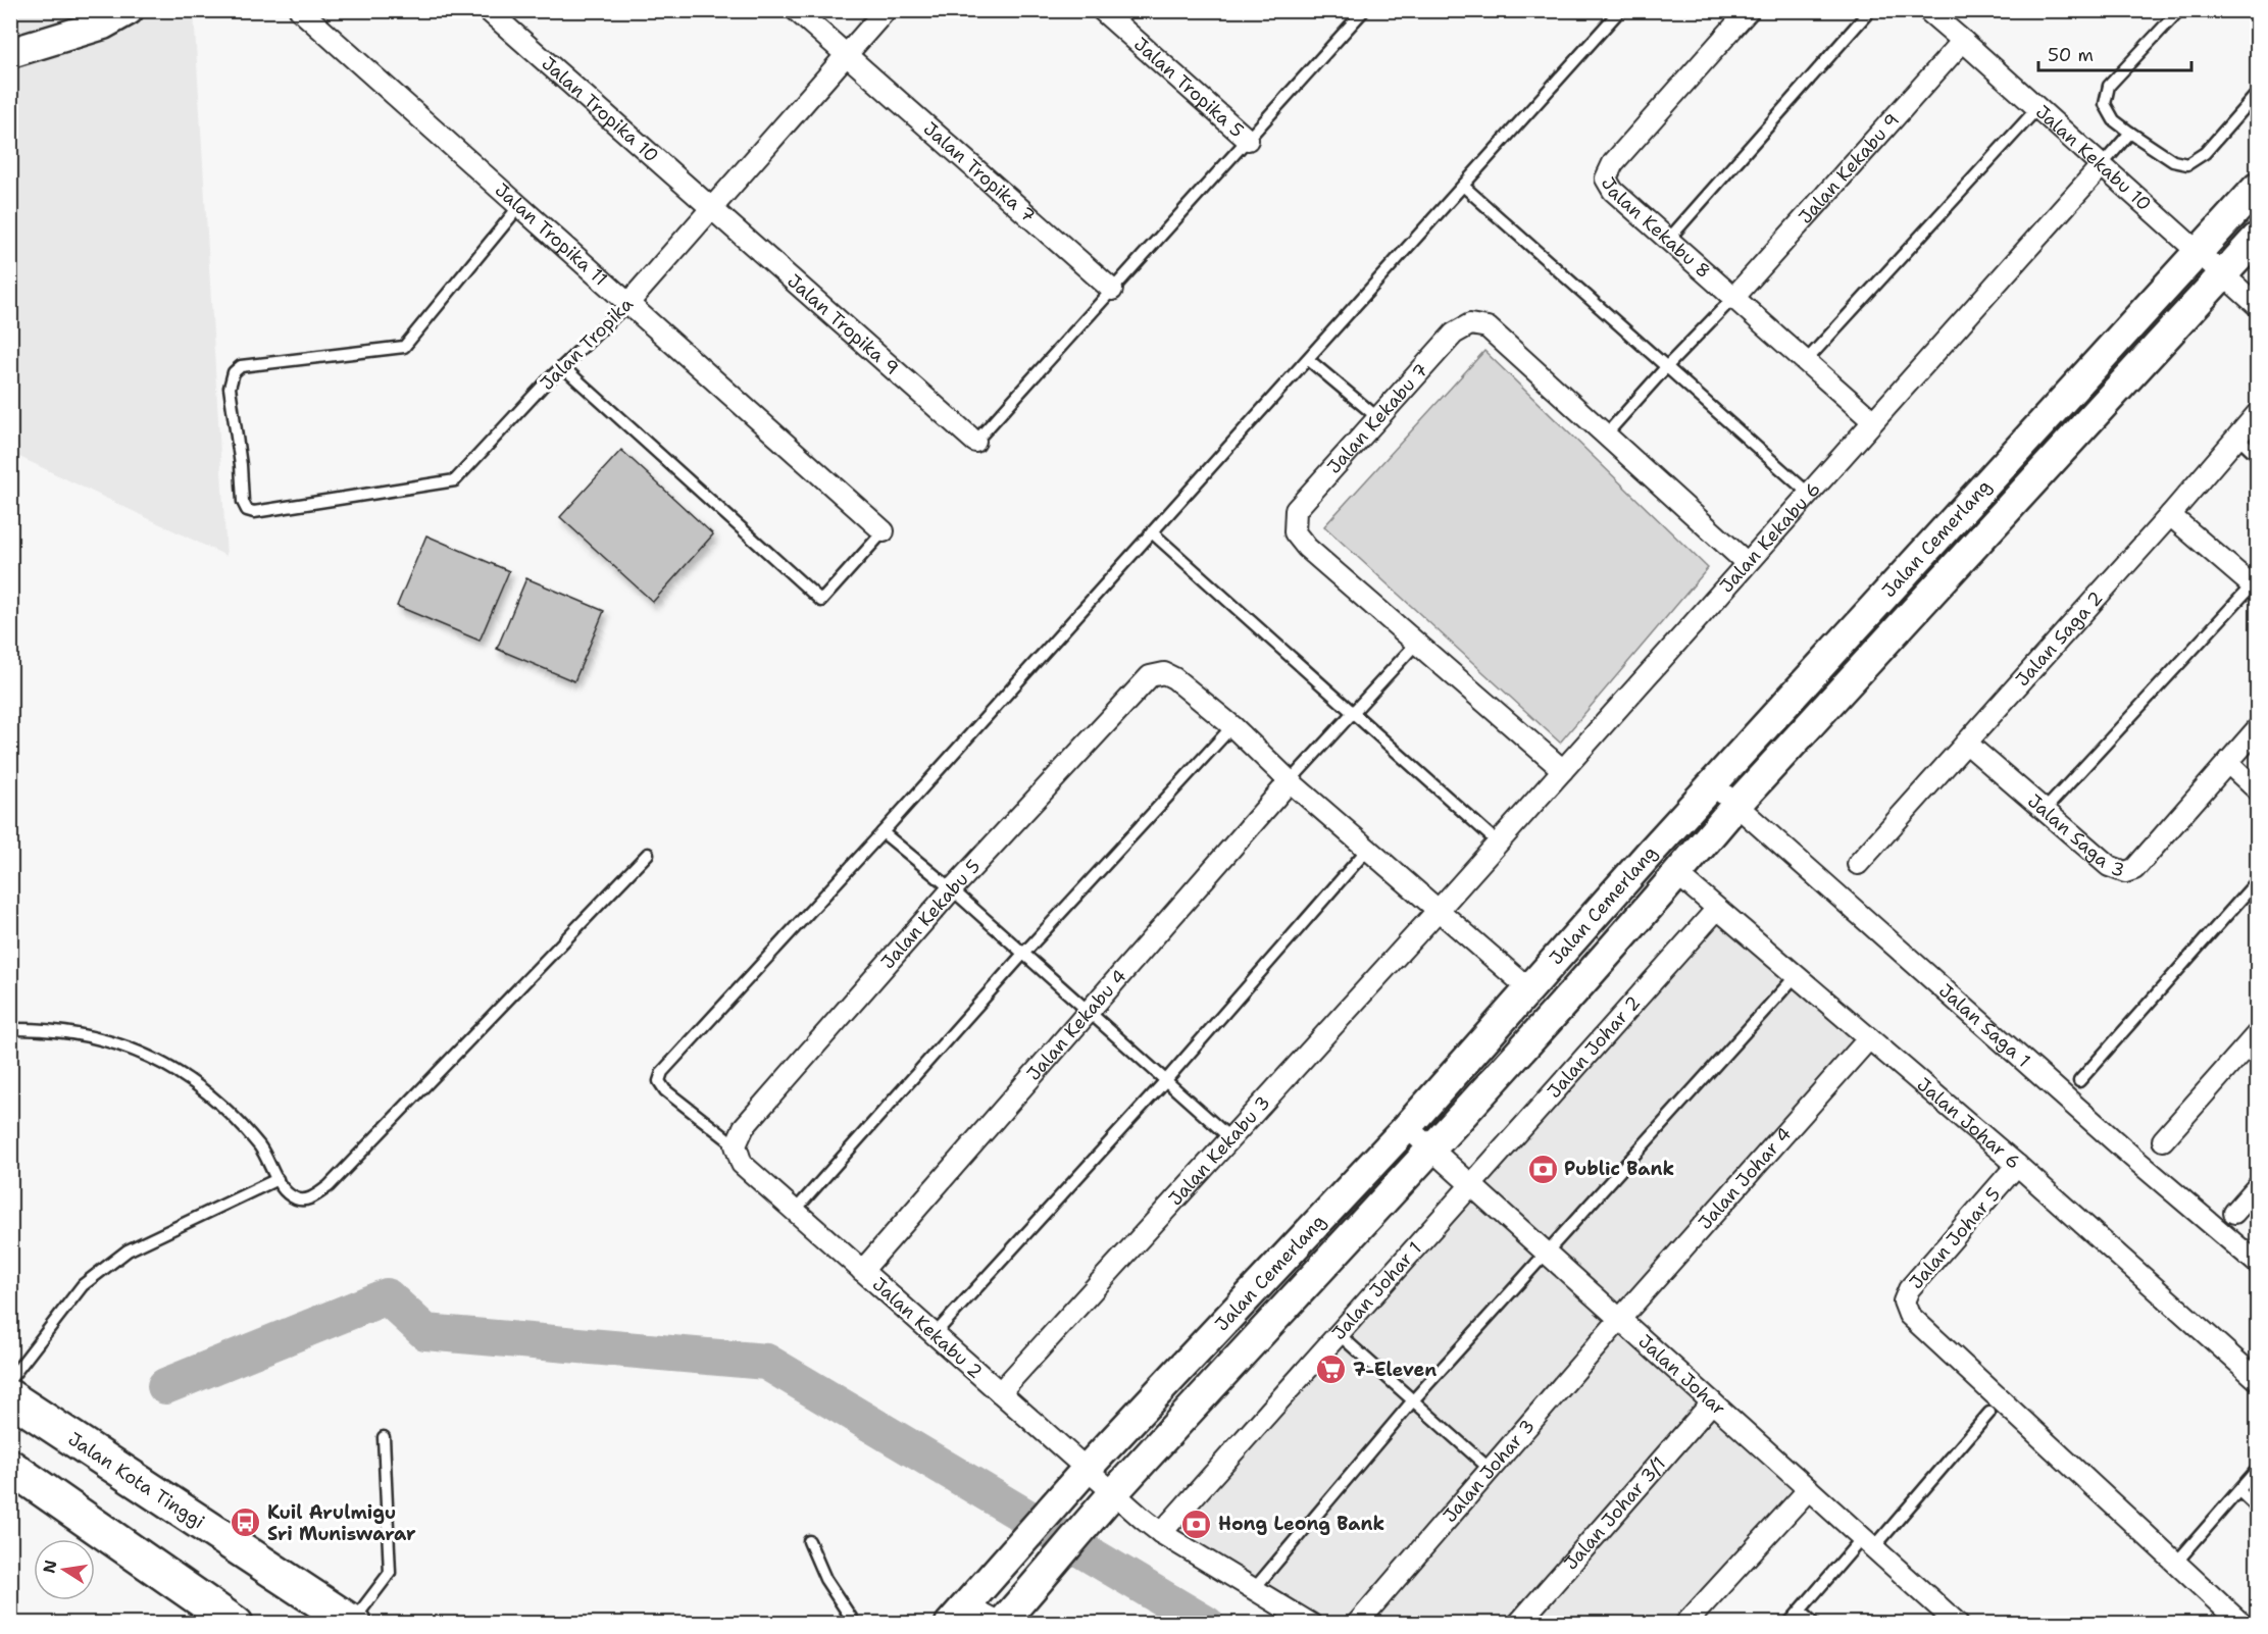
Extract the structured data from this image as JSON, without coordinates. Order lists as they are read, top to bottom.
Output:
{
  "streets": {
    "highway": ["Jalan Kota Tinggi"],
    "main road": ["Jalan Cemerlang"],
    "street": [
      "Jalan Tropika 5",
      "Jalan Tropika 10",
      "Jalan Kekabu 10",
      "Jalan Kekabu 9",
      "Jalan Tropika 7",
      "Jalan Kekabu 8",
      "Jalan Tropika 11",
      "Jalan Tropika 9",
      "Jalan Tropika",
      "Jalan Kekabu 7",
      "Jalan Kekabu 6",
      "Jalan Saga 2",
      "Jalan Saga 3",
      "Jalan Kekabu 5",
      "Jalan Saga 1",
      "Jalan Kekabu 4",
      "Jalan Johar 2",
      "Jalan Johar 6",
      "Jalan Kekabu 3",
      "Jalan Johar 4",
      "Jalan Johar 5",
      "Jalan Johar 1",
      "Jalan Kekabu 2",
      "Jalan Johar",
      "Jalan Johar 3",
      "Jalan Johar 3/1"
    ]
  },
  "crossings": [
    ["Jalan Tropika 10", "Jalan Tropika 9"],
    ["Jalan Tropika 10", "Jalan Tropika"],
    ["Jalan Kekabu 10", "Jalan Kekabu 9"],
    ["Jalan Kekabu 10", "Jalan Kekabu 6"],
    ["Jalan Kekabu 10", "Jalan Cemerlang"],
    ["Jalan Kekabu 9", "Jalan Kekabu 8"],
    ["Jalan Tropika 7", "Jalan Tropika"],
    ["Jalan Kekabu 8", "Jalan Kekabu 6"],
    ["Jalan Tropika 11", "Jalan Tropika"],
    ["Jalan Tropika 9", "Jalan Tropika"],
    ["Jalan Kekabu 7", "Jalan Kekabu 6"],
    ["Jalan Kekabu 6", "Jalan Kekabu 3"],
    ["Jalan Cemerlang", "Jalan Saga 1"],
    ["Jalan Cemerlang", "Jalan Johar 6"],
    ["Jalan Cemerlang", "Jalan Kekabu 2"],
    ["Jalan Cemerlang", "Jalan Johar"],
    ["Jalan Saga 2", "Jalan Saga 3"],
    ["Jalan Kekabu 5", "Jalan Kekabu 2"],
    ["Jalan Kekabu 4", "Jalan Kekabu 2"],
    ["Jalan Johar 2", "Jalan Johar 6"],
    ["Jalan Johar 2", "Jalan Johar 1"],
    ["Jalan Johar 2", "Jalan Johar"],
    ["Jalan Johar 6", "Jalan Johar 4"],
    ["Jalan Johar 6", "Jalan Johar 5"],
    ["Jalan Kekabu 3", "Jalan Kekabu 2"],
    ["Jalan Johar 4", "Jalan Johar"],
    ["Jalan Johar 4", "Jalan Johar 3"],
    ["Jalan Johar 1", "Jalan Johar"],
    ["Jalan Johar", "Jalan Johar 3"],
    ["Jalan Johar", "Jalan Johar 3/1"]
  ],
  "places": {
    "bank": ["Public Bank", "Hong Leong Bank"],
    "supermarket": ["7-Eleven"],
    "bus stop": ["Kuil Arulmigu Sri Muniswarar"]
  },
  "scale_bar": "50 m",
  "north": "left"
}
